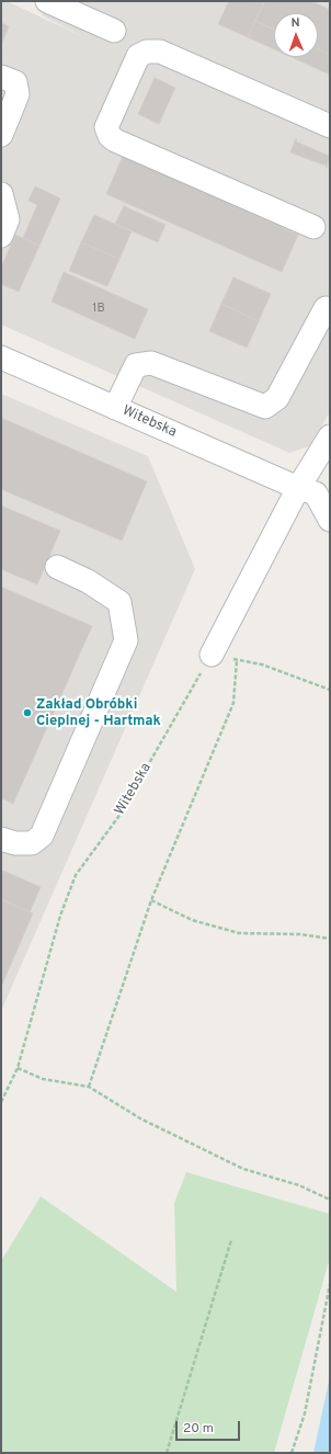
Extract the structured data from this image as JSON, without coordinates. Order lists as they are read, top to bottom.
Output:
{
  "streets": {
    "street": ["Witebska"]
  },
  "places": ["Zakład Obróbki Cieplnej - Hartmak"],
  "house_numbers": ["1B"],
  "scale_bar": "20 m",
  "north": "top"
}
